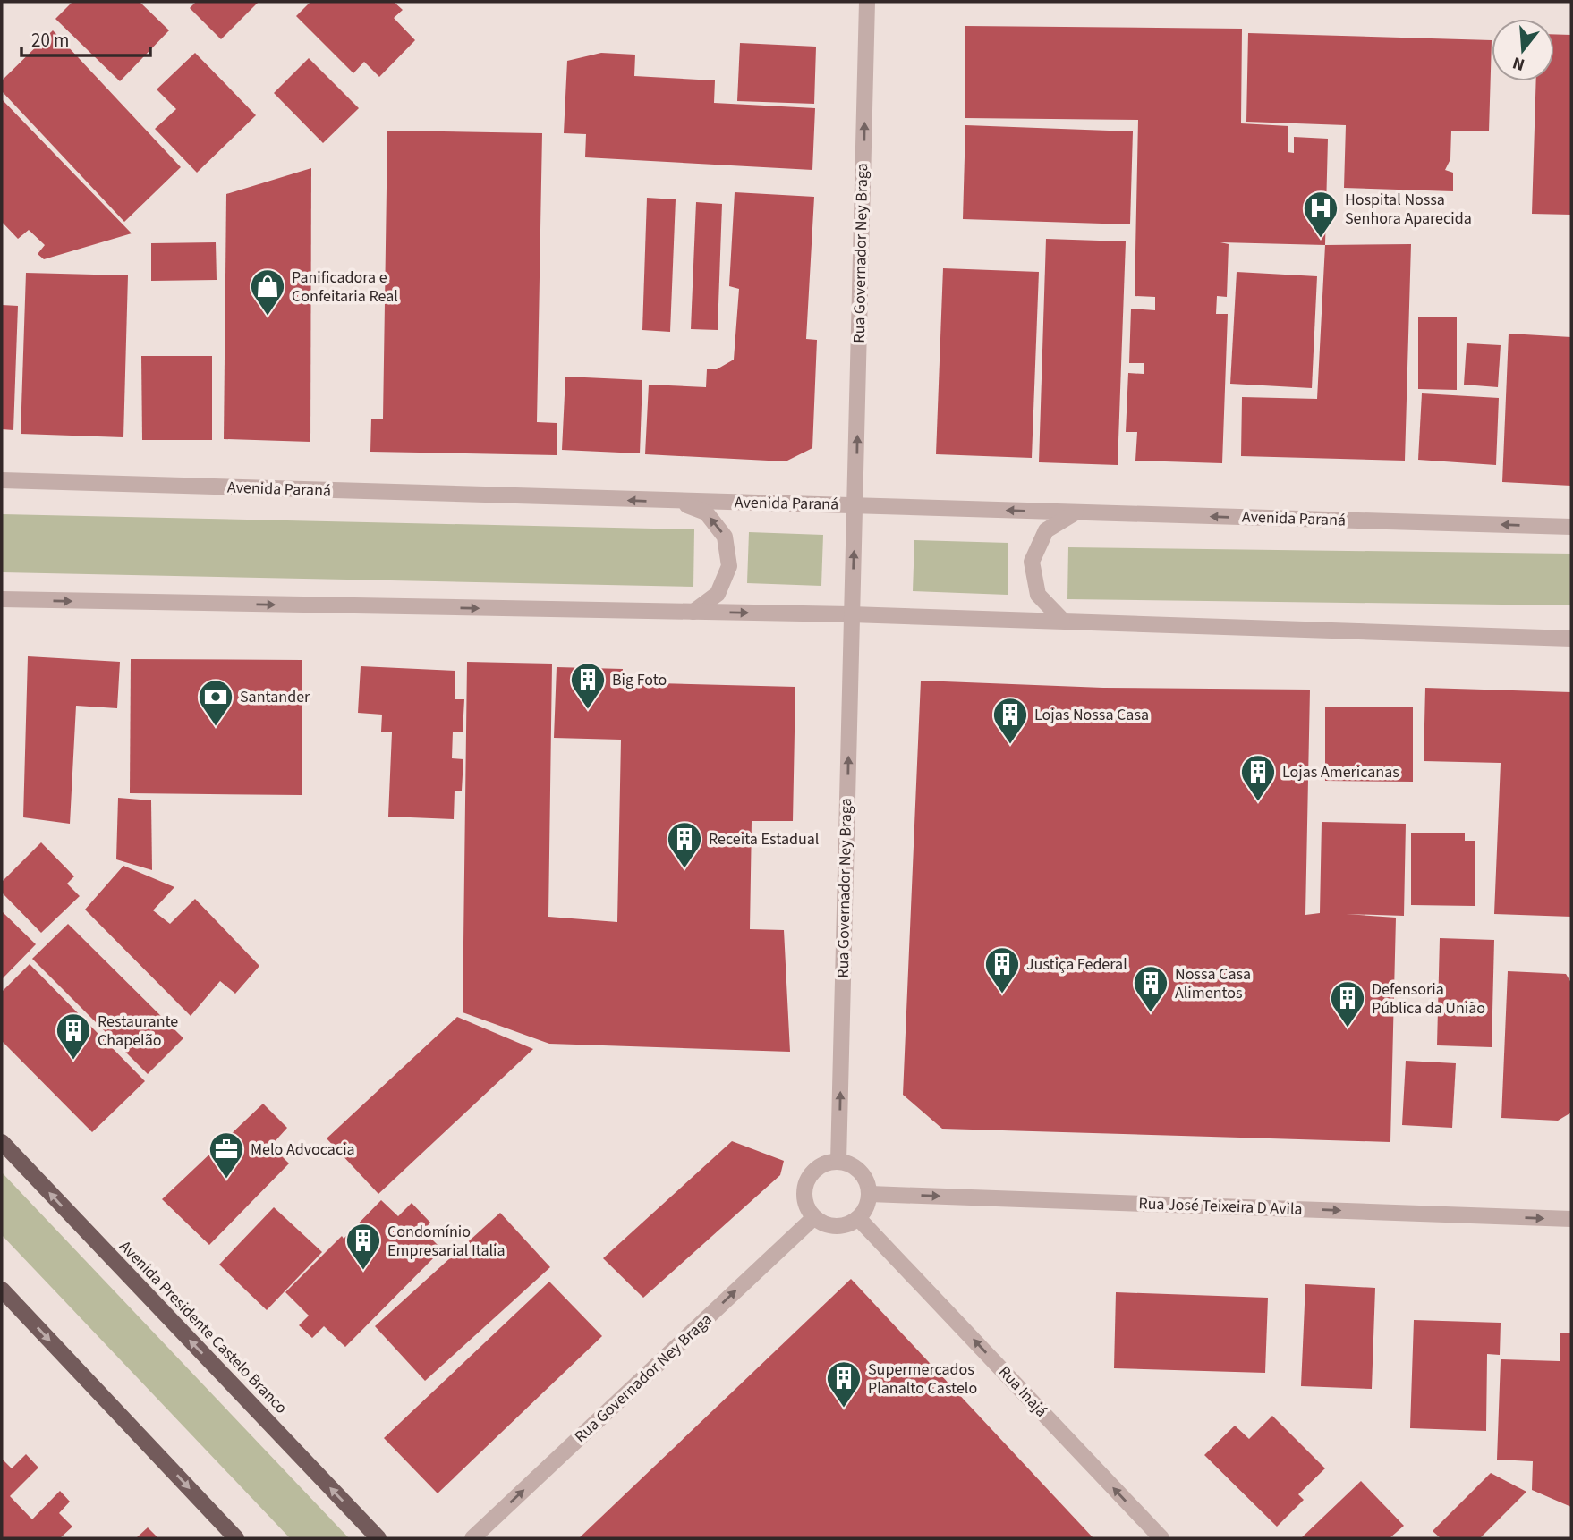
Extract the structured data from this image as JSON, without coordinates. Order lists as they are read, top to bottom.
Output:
{
  "streets": {
    "main road": ["Avenida Presidente Castelo Branco"],
    "street": [
      "Rua Governador Ney Braga",
      "Avenida Paraná",
      "Rua José Teixeira D Avila",
      "Rua Inajá"
    ]
  },
  "crossings": [
    ["Rua Governador Ney Braga", "Avenida Paraná"],
    ["Rua Governador Ney Braga", "Rua José Teixeira D Avila"],
    ["Rua Governador Ney Braga", "Rua Inajá"],
    ["Rua José Teixeira D Avila", "Rua Inajá"]
  ],
  "one_way": ["Rua Governador Ney Braga", "Rua José Teixeira D Avila", "Rua Inajá"],
  "places": {
    "hospital": ["Hospital Nossa Senhora Aparecida"],
    "shop": ["Panificadora e Confeitaria Real"],
    "building": [
      "Big Foto",
      "Lojas Nossa Casa",
      "Lojas Americanas",
      "Receita Estadual",
      "Justiça Federal",
      "Nossa Casa Alimentos",
      "Defensoria Pública da União",
      "Restaurante Chapelão",
      "Condomínio Empresarial Italia",
      "Supermercados Planalto Castelo"
    ],
    "bank": ["Santander"],
    "office": ["Melo Advocacia"]
  },
  "scale_bar": "20 m",
  "north": "bottom"
}
